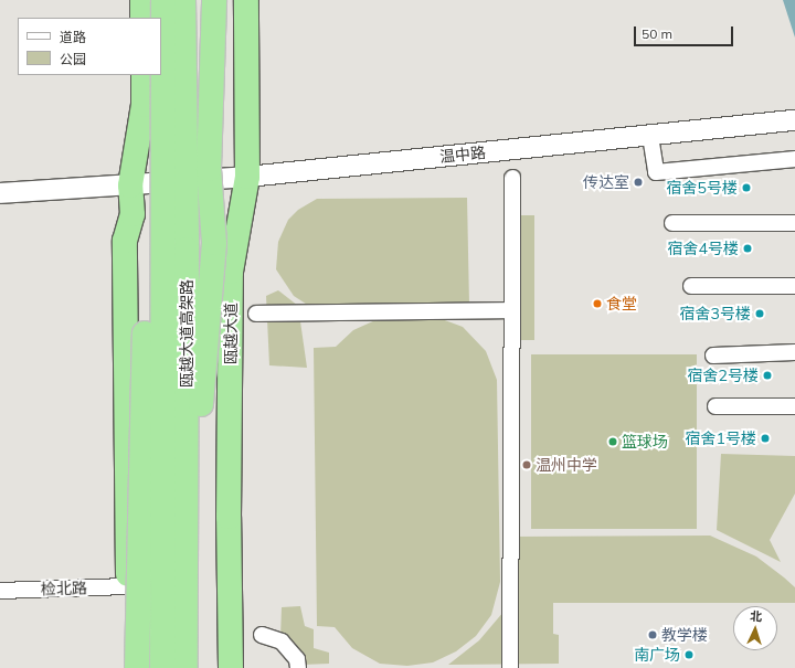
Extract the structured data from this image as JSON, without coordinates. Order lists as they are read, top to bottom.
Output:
{
  "streets": {
    "highway": ["瓯越大道高架路", "瓯越大道"],
    "street": ["温中路", "检北路"]
  },
  "crossings": [
    ["温中路", "瓯越大道"]
  ],
  "places": [
    "传达室",
    "宿舍5号楼",
    "宿舍4号楼",
    "食堂",
    "宿舍3号楼",
    "宿舍2号楼",
    "宿舍1号楼",
    "篮球场",
    "温州中学",
    "教学楼",
    "南广场"
  ],
  "legend": ["道路", "公园"],
  "scale_bar": "50 m",
  "north": "top"
}
